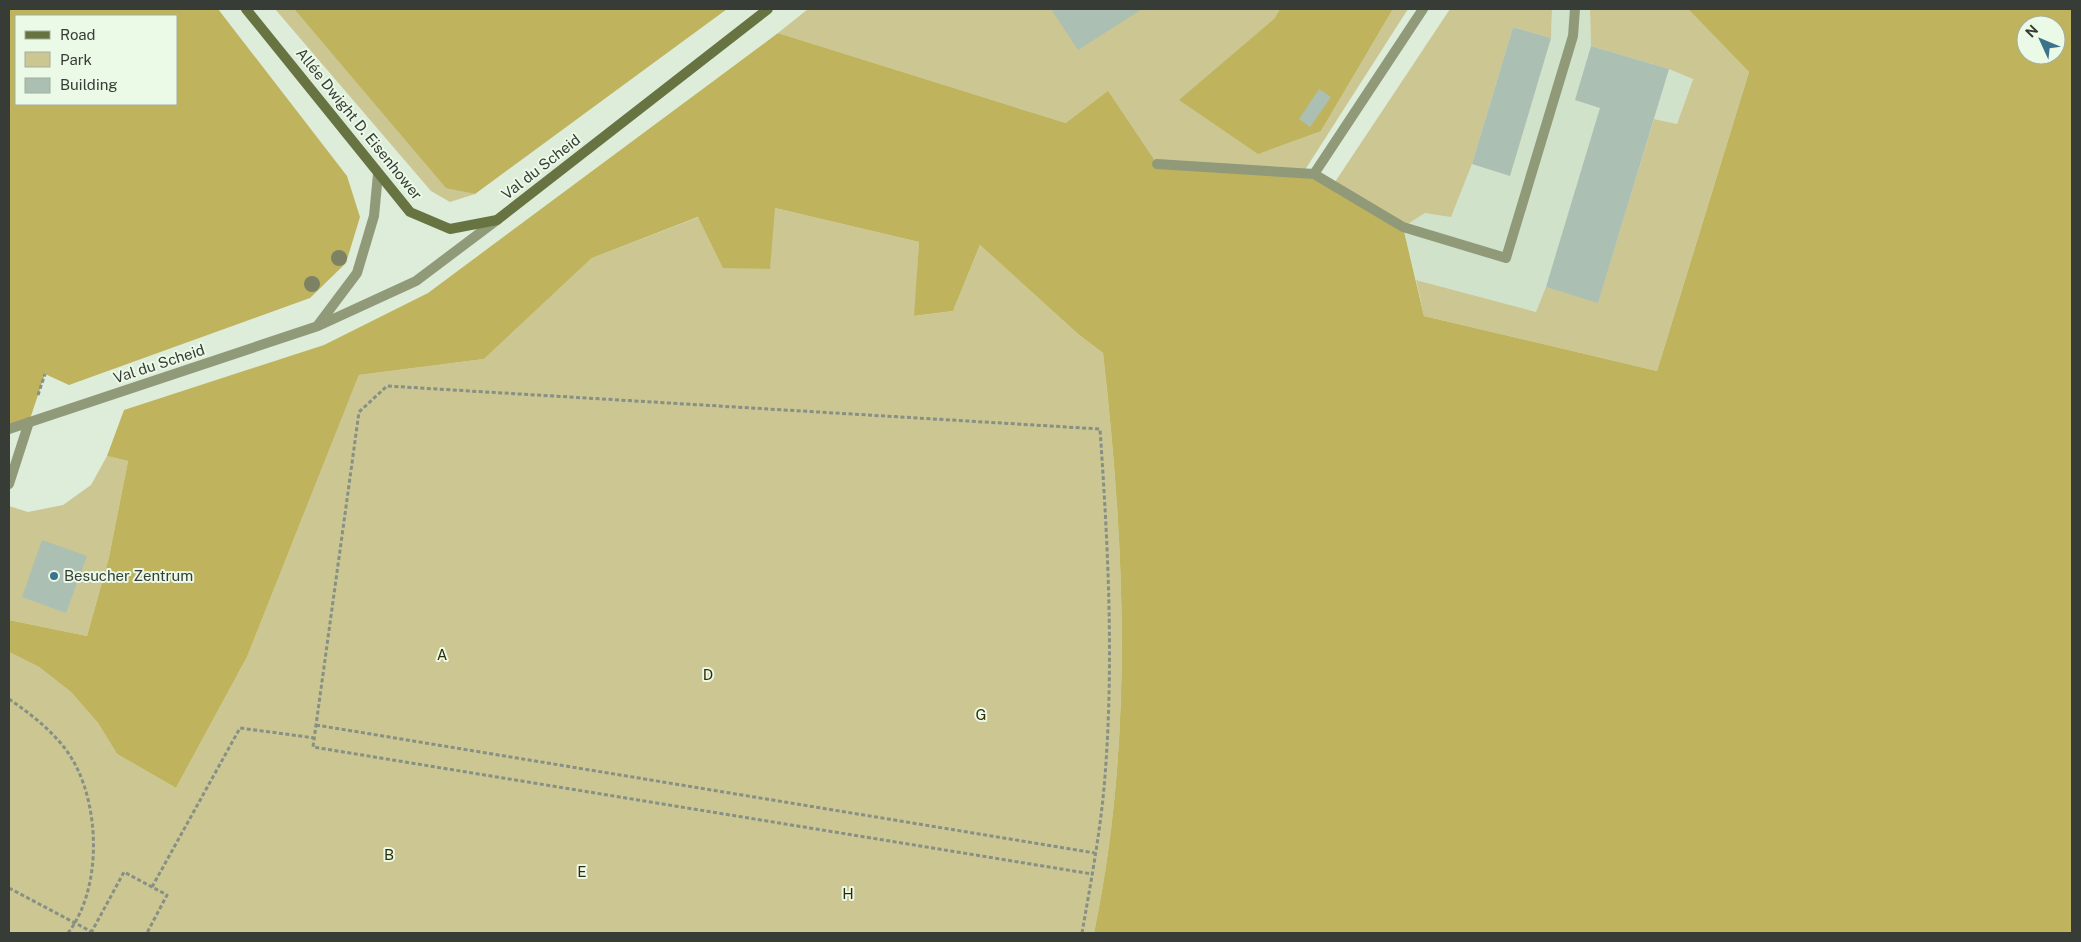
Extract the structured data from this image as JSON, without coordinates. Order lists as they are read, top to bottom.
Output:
{
  "streets": {
    "main road": ["Allée Dwight D. Eisenhower", "Val du Scheid"]
  },
  "crossings": [
    ["Allée Dwight D. Eisenhower", "Val du Scheid"]
  ],
  "parks": [
    "A",
    "D",
    "G",
    "B",
    "E",
    "H"
  ],
  "places": ["Besucher Zentrum"],
  "legend": ["Road", "Park", "Building"],
  "north": "top left"
}
